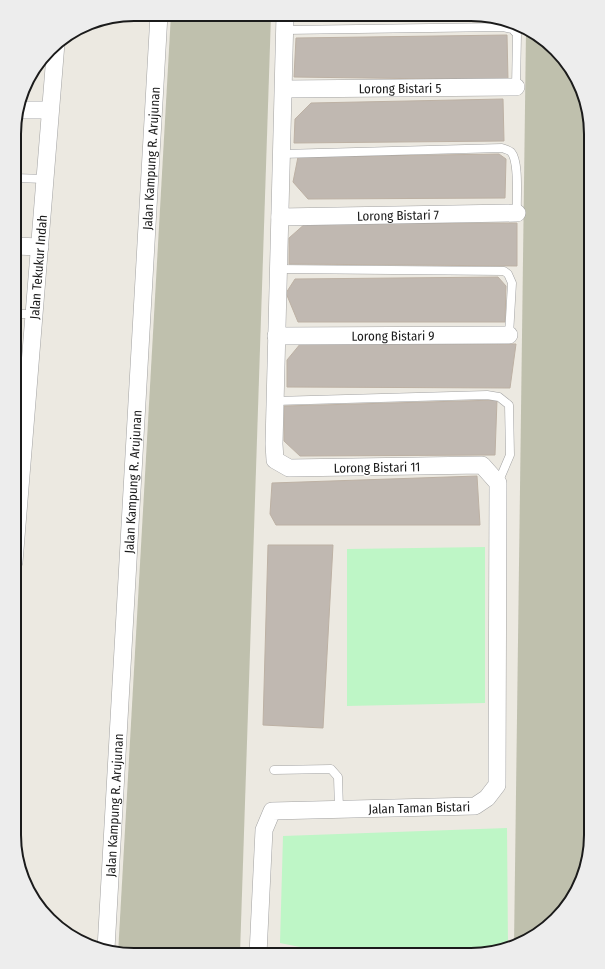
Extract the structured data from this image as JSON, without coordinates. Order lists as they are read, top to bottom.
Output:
{
  "streets": {
    "street": [
      "Lorong Bistari 5",
      "Jalan Kampung R. Arujunan",
      "Lorong Bistari 7",
      "Jalan Tekukur Indah",
      "Lorong Bistari 9",
      "Lorong Bistari 11",
      "Jalan Taman Bistari"
    ]
  },
  "crossings": [
    ["Lorong Bistari 11", "Jalan Taman Bistari"]
  ]
}
